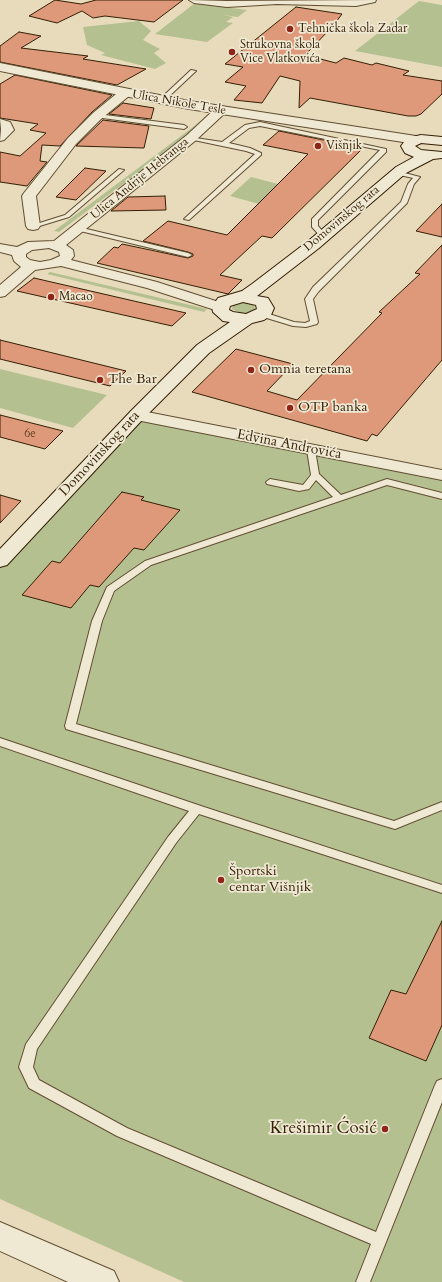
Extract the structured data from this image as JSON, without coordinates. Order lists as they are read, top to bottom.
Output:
{
  "streets": {
    "main road": ["Ulica Nikole Tesle", "Domovinskog rata"],
    "street": ["Ulica Andrije Hebranga", "Edvina Androvića"]
  },
  "crossings": [
    ["Ulica Nikole Tesle", "Ulica Andrije Hebranga"],
    ["Ulica Nikole Tesle", "Domovinskog rata"],
    ["Domovinskog rata", "Edvina Androvića"]
  ],
  "places": [
    "Tehnička škola Zadar",
    "Strukovna škola Vice Vlatkovića",
    "Višnjik",
    "Macao",
    "Omnia teretana",
    "The Bar",
    "OTP banka",
    "Športski centar Višnjik",
    "Krešimir Ćosić"
  ],
  "house_numbers": ["6e"]
}
